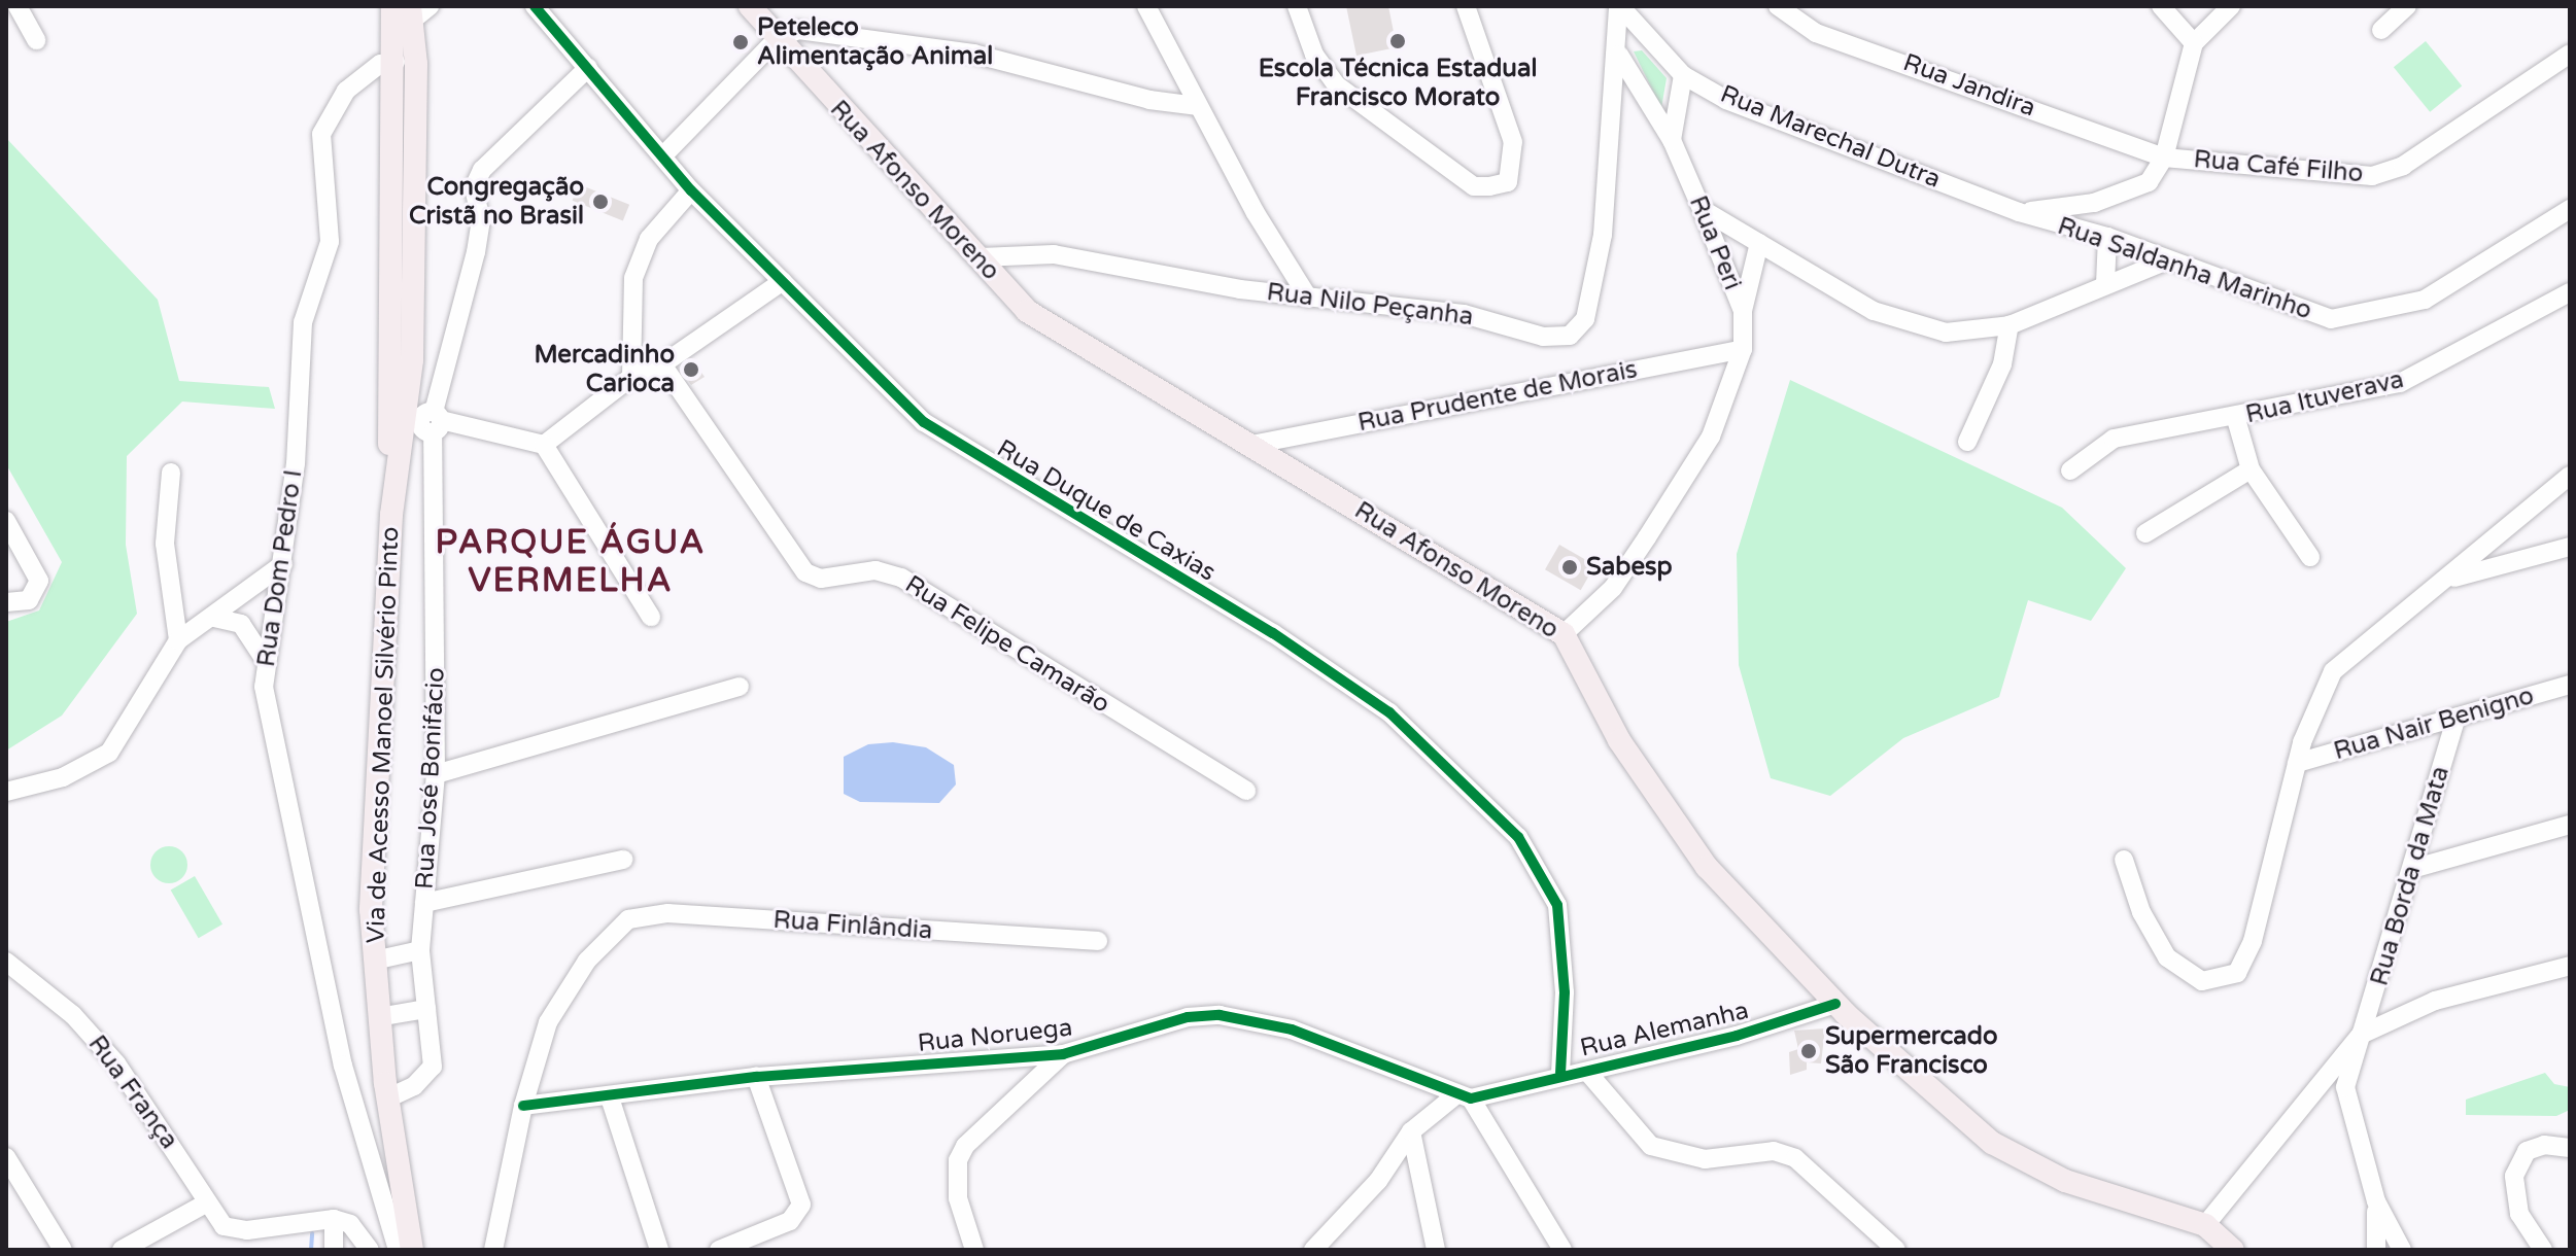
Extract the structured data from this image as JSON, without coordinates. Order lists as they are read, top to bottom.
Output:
{
  "streets": {
    "main road": ["Rua Afonso Moreno", "Via de Acesso Manoel Silvério Pinto"],
    "street": [
      "Rua Jandira",
      "Rua Marechal Dutra",
      "Rua Café Filho",
      "Rua Peri",
      "Rua Saldanha Marinho",
      "Rua Nilo Peçanha",
      "Rua Prudente de Morais",
      "Rua Ituverava",
      "Rua Duque de Caxias",
      "Rua Dom Pedro I",
      "Rua Felipe Camarão",
      "Rua Nair Benigno",
      "Rua José Bonifácio",
      "Rua Borda da Mata",
      "Rua Finlândia",
      "Rua Alemanha",
      "Rua Noruega",
      "Rua França"
    ]
  },
  "crossings": [
    ["Rua Jandira", "Rua Café Filho"],
    ["Rua Marechal Dutra", "Rua Café Filho"],
    ["Rua Marechal Dutra", "Rua Saldanha Marinho"],
    ["Rua Marechal Dutra", "Rua Nilo Peçanha"],
    ["Rua Café Filho", "Rua Saldanha Marinho"],
    ["Rua Afonso Moreno", "Rua Nilo Peçanha"],
    ["Rua Afonso Moreno", "Rua Prudente de Morais"],
    ["Rua Afonso Moreno", "Rua Alemanha"],
    ["Rua Peri", "Rua Nilo Peçanha"],
    ["Rua Peri", "Rua Prudente de Morais"],
    ["Rua Duque de Caxias", "Rua José Bonifácio"],
    ["Rua Duque de Caxias", "Rua Alemanha"],
    ["Rua Dom Pedro I", "Via de Acesso Manoel Silvério Pinto"],
    ["Rua Nair Benigno", "Rua Borda da Mata"],
    ["Via de Acesso Manoel Silvério Pinto", "Rua José Bonifácio"],
    ["Rua Finlândia", "Rua Noruega"],
    ["Rua Alemanha", "Rua Noruega"]
  ],
  "districts": ["PARQUE ÁGUA VERMELHA"],
  "places": [
    "Escola Técnica Estadual Francisco Morato",
    "Peteleco Alimentação Animal",
    "Congregação Cristã no Brasil",
    "Mercadinho Carioca",
    "Sabesp",
    "Supermercado São Francisco"
  ]
}
